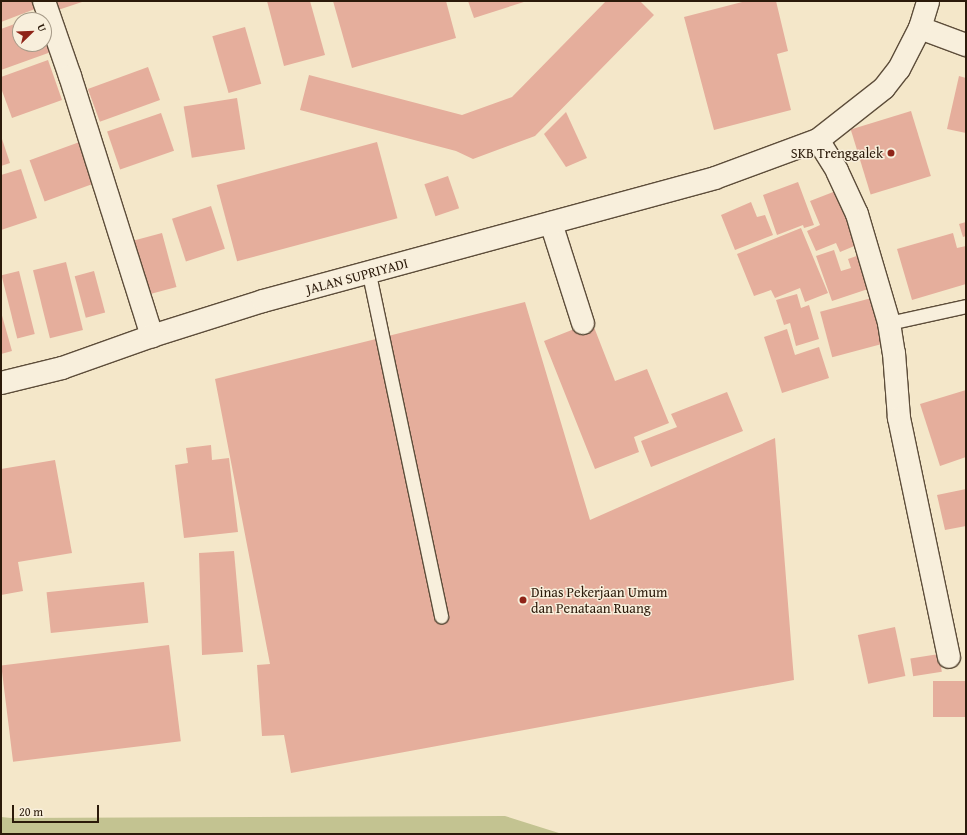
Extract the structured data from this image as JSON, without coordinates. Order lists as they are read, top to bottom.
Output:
{
  "streets": {
    "street": ["JALAN SUPRIYADI"]
  },
  "places": ["SKB Trenggalek", "Dinas Pekerjaan Umum dan Penataan Ruang"],
  "scale_bar": "20 m",
  "north": "top right"
}
